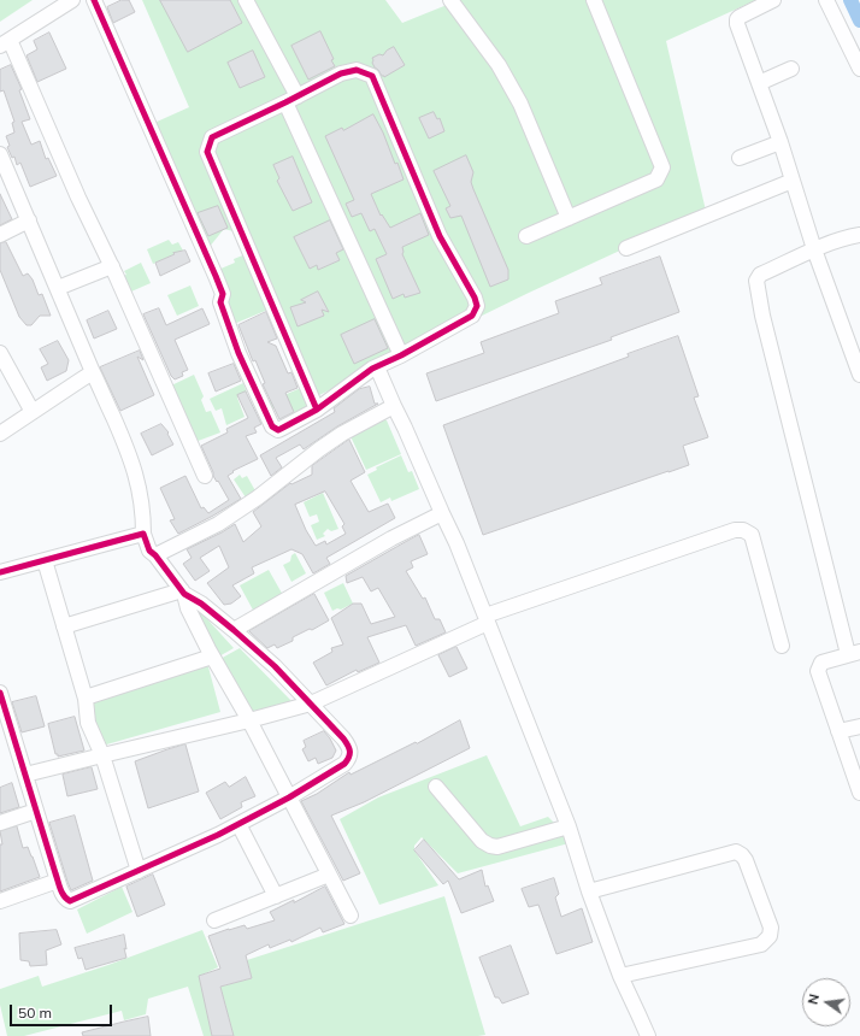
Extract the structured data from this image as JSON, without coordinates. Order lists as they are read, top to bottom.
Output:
{
  "scale_bar": "50 m",
  "north": "left"
}
